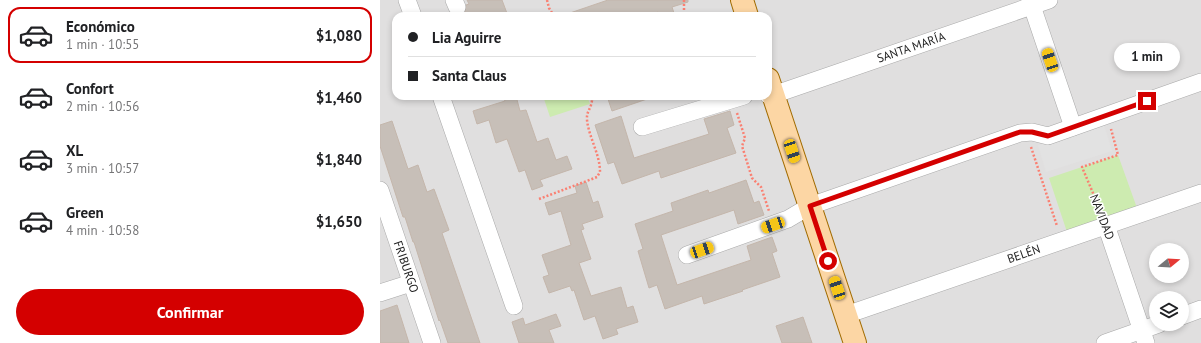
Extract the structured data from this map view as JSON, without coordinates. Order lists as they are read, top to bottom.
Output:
{
  "streets": {
    "street": [
      "SANTA MARÍA",
      "NAVIDAD",
      "BELÉN",
      "FRIBURGO"
    ]
  },
  "crossings": [
    ["NAVIDAD", "BELÉN"]
  ],
  "north": "right",
  "page": {
    "list": [
      {
        "name": "Económico",
        "note": "1 min · 10:55",
        "value": "$1,080"
      },
      {
        "name": "Confort",
        "note": "2 min · 10:56",
        "value": "$1,460"
      },
      {
        "name": "XL",
        "note": "3 min · 10:57",
        "value": "$1,840"
      },
      {
        "name": "Green",
        "note": "4 min · 10:58",
        "value": "$1,650"
      }
    ],
    "banner": ["Lia Aguirre", "Santa Claus"],
    "bubble": "1 min",
    "buttons": "Confirmar"
  }
}
